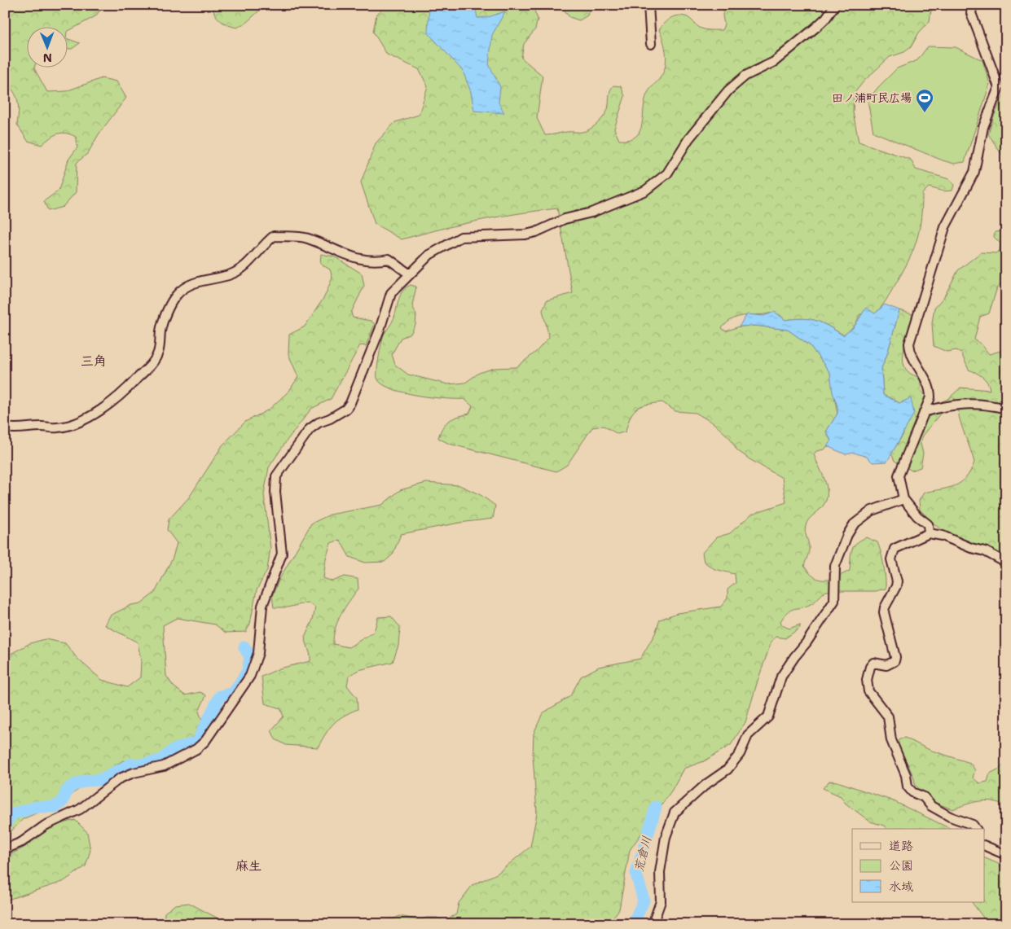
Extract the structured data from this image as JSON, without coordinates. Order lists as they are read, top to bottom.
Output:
{
  "districts": ["三角", "麻生"],
  "water": ["荒倉川"],
  "places": {
    "sports": ["田ノ浦町民広場"]
  },
  "legend": ["道路", "公園", "水域"],
  "north": "bottom"
}
